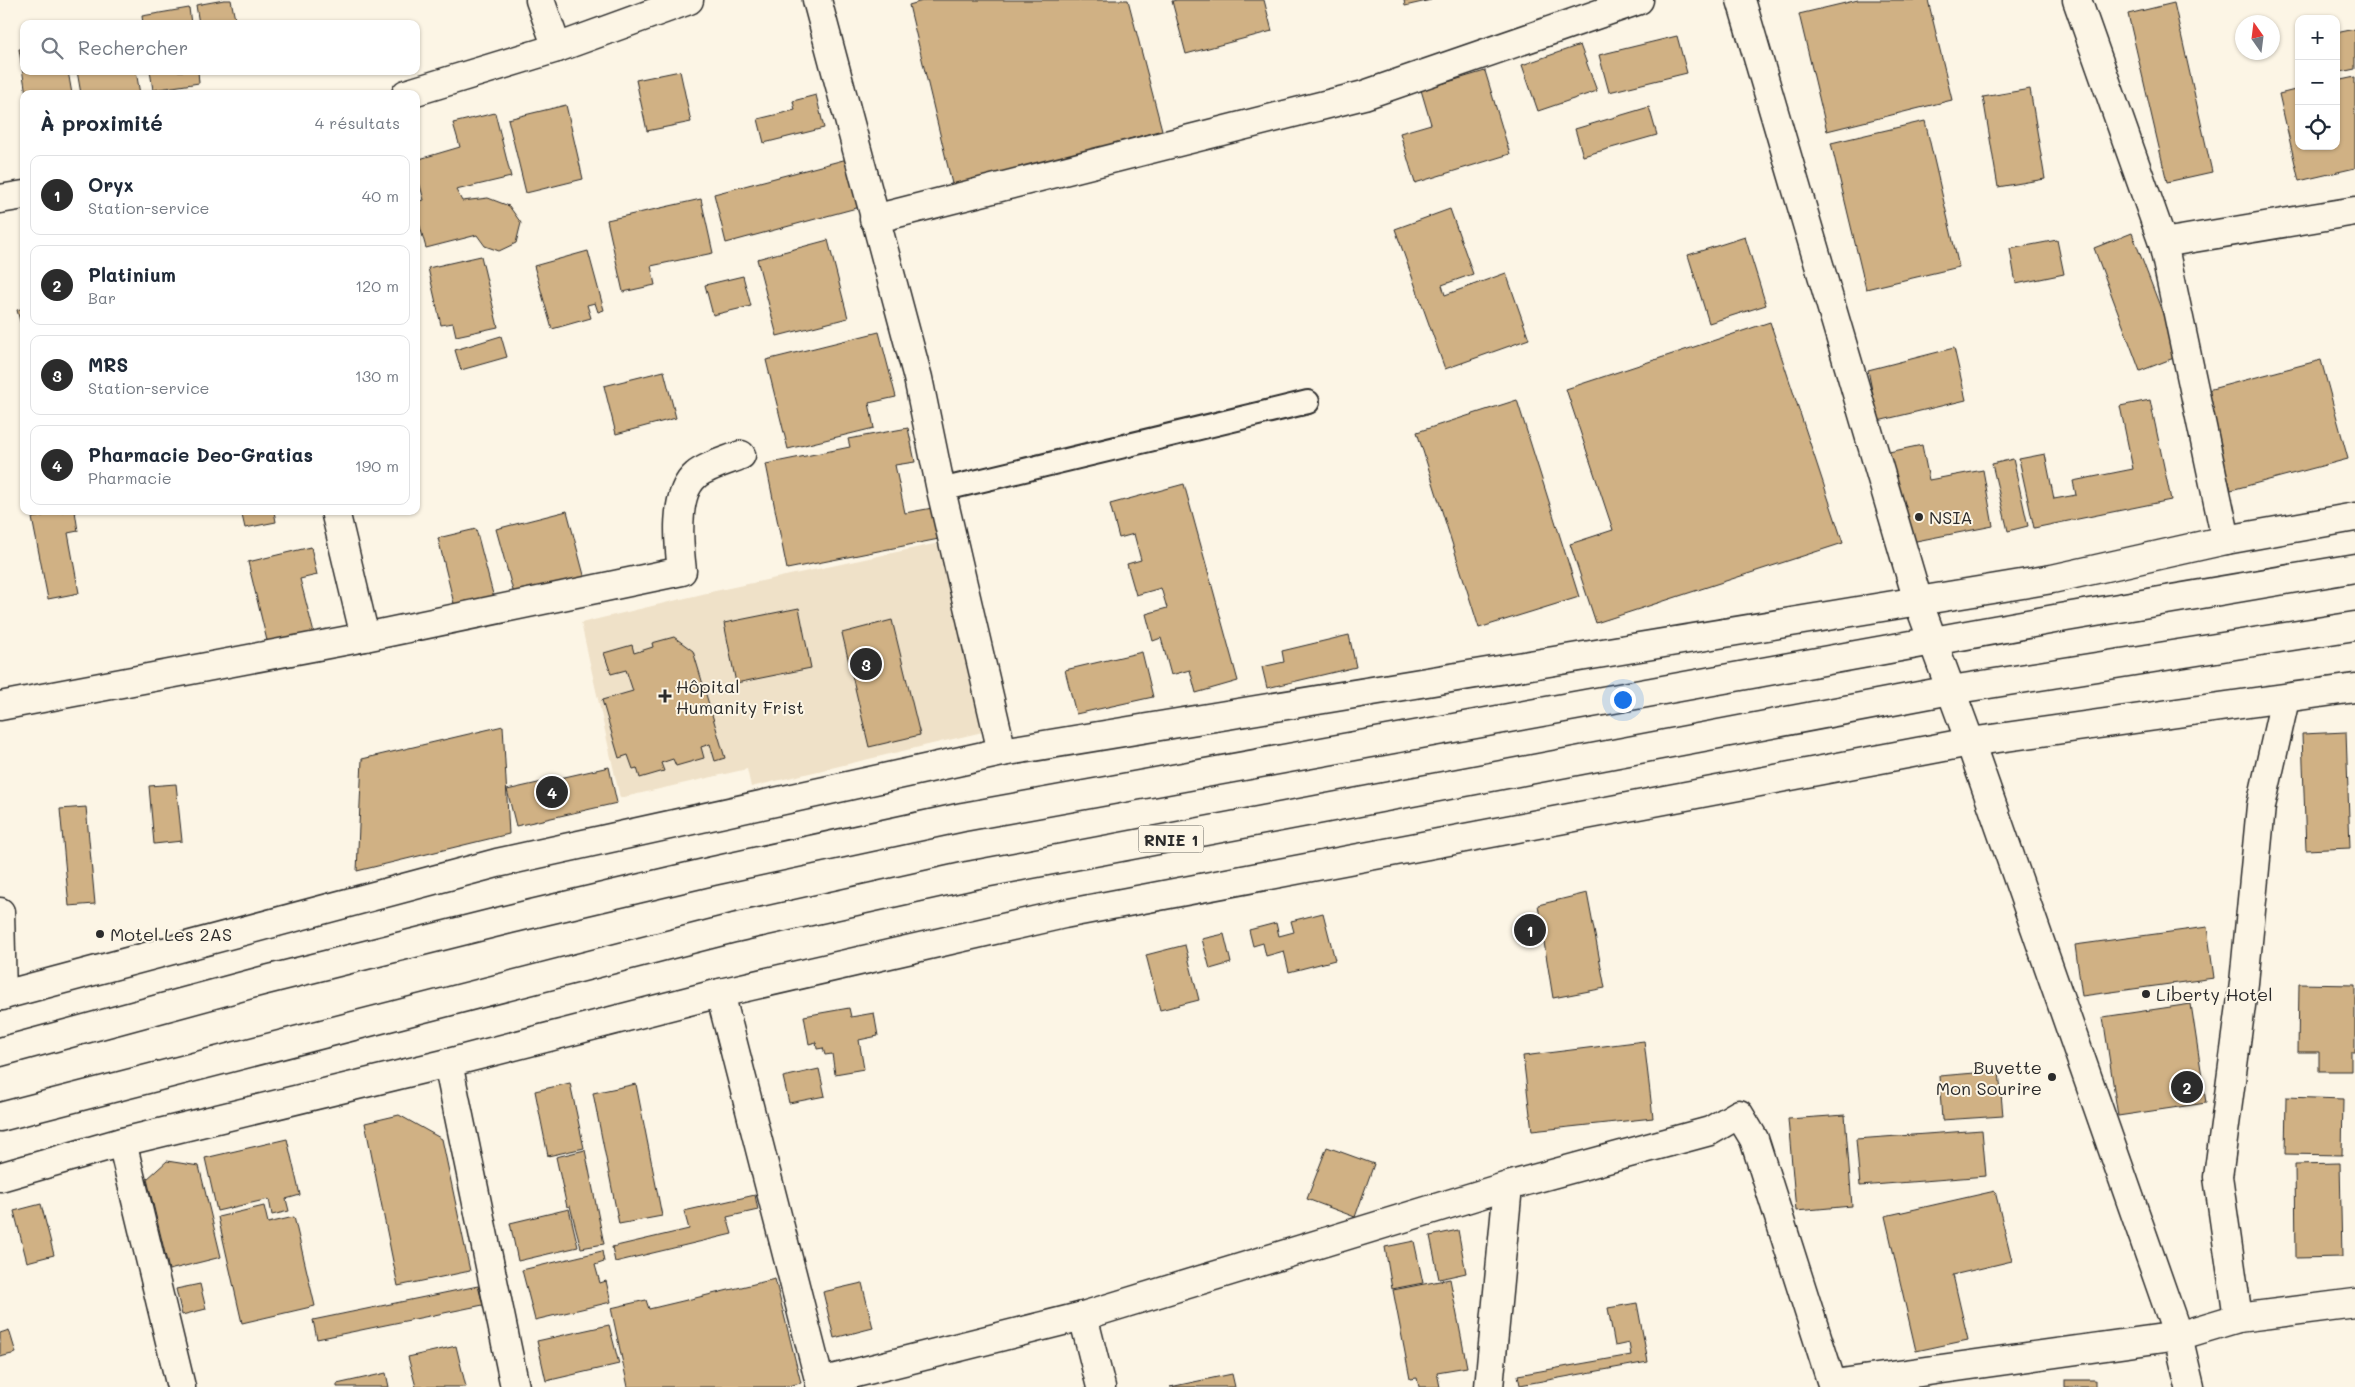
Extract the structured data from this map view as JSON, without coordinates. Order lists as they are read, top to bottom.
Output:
{
  "streets": {
    "main road": ["RNIE 1"]
  },
  "places": {
    "other": [
      "NSIA",
      "Motel Les 2AS",
      "Liberty Hotel",
      "Buvette Mon Sourire"
    ],
    "health": ["Hôpital Humanity Frist"]
  },
  "north": "top",
  "page": {
    "map_buttons": ["+", "−"],
    "search": "Rechercher",
    "heading": ["À proximité", "4 résultats"],
    "list": [
      {
        "mark": "1",
        "name": "Oryx",
        "note": "Station-service",
        "value": "40 m"
      },
      {
        "mark": "2",
        "name": "Platinium",
        "note": "Bar",
        "value": "120 m"
      },
      {
        "mark": "3",
        "name": "MRS",
        "note": "Station-service",
        "value": "130 m"
      },
      {
        "mark": "4",
        "name": "Pharmacie Deo-Gratias",
        "note": "Pharmacie",
        "value": "190 m"
      }
    ],
    "pins": [
      "3",
      "4",
      "1",
      "2"
    ]
  }
}
